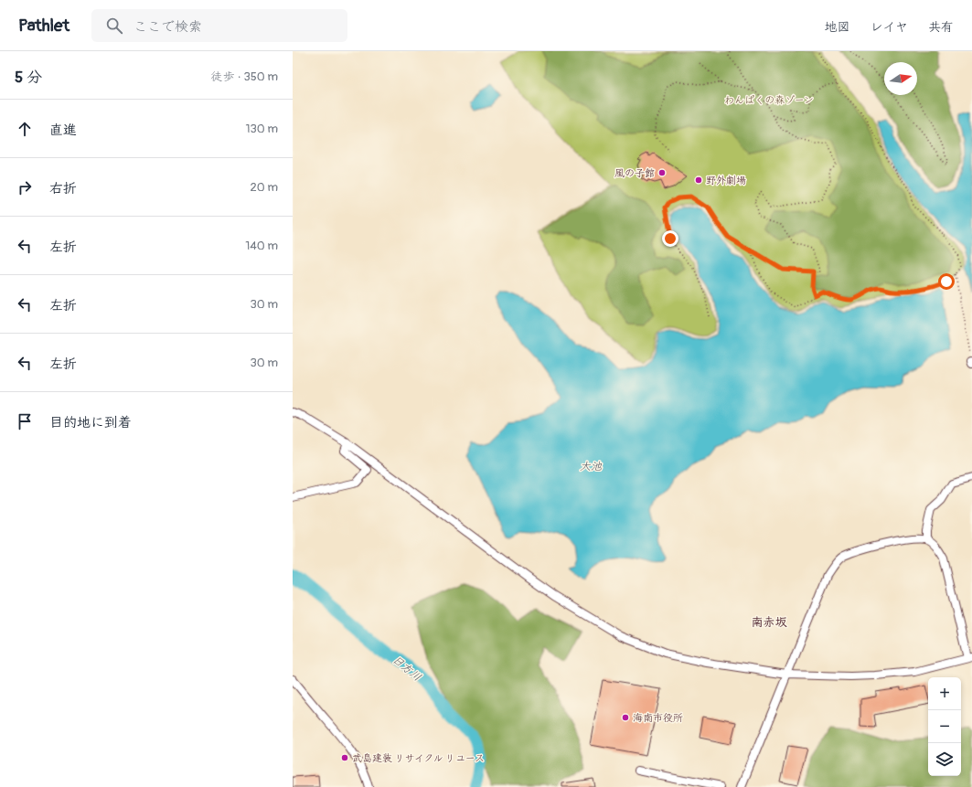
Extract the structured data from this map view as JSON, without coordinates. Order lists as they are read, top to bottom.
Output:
{
  "districts": ["南赤坂"],
  "water": ["大池", "日方川"],
  "parks": ["わんぱくの森ゾーン"],
  "places": [
    "風の子館",
    "野外劇場",
    "海南市役所",
    "武島建装 リサイクル リユース"
  ],
  "north": "right",
  "page": {
    "header": "Pathlet",
    "search": "ここで検索",
    "nav": ["地図", "レイヤ", "共有"],
    "heading": ["5 分", "徒歩 · 350 m"],
    "list": [
      ["直進", "130 m"],
      ["右折", "20 m"],
      ["左折", "140 m"],
      ["左折", "30 m"],
      ["左折", "30 m"],
      "目的地に到着"
    ],
    "map_buttons": ["+", "−"]
  }
}
